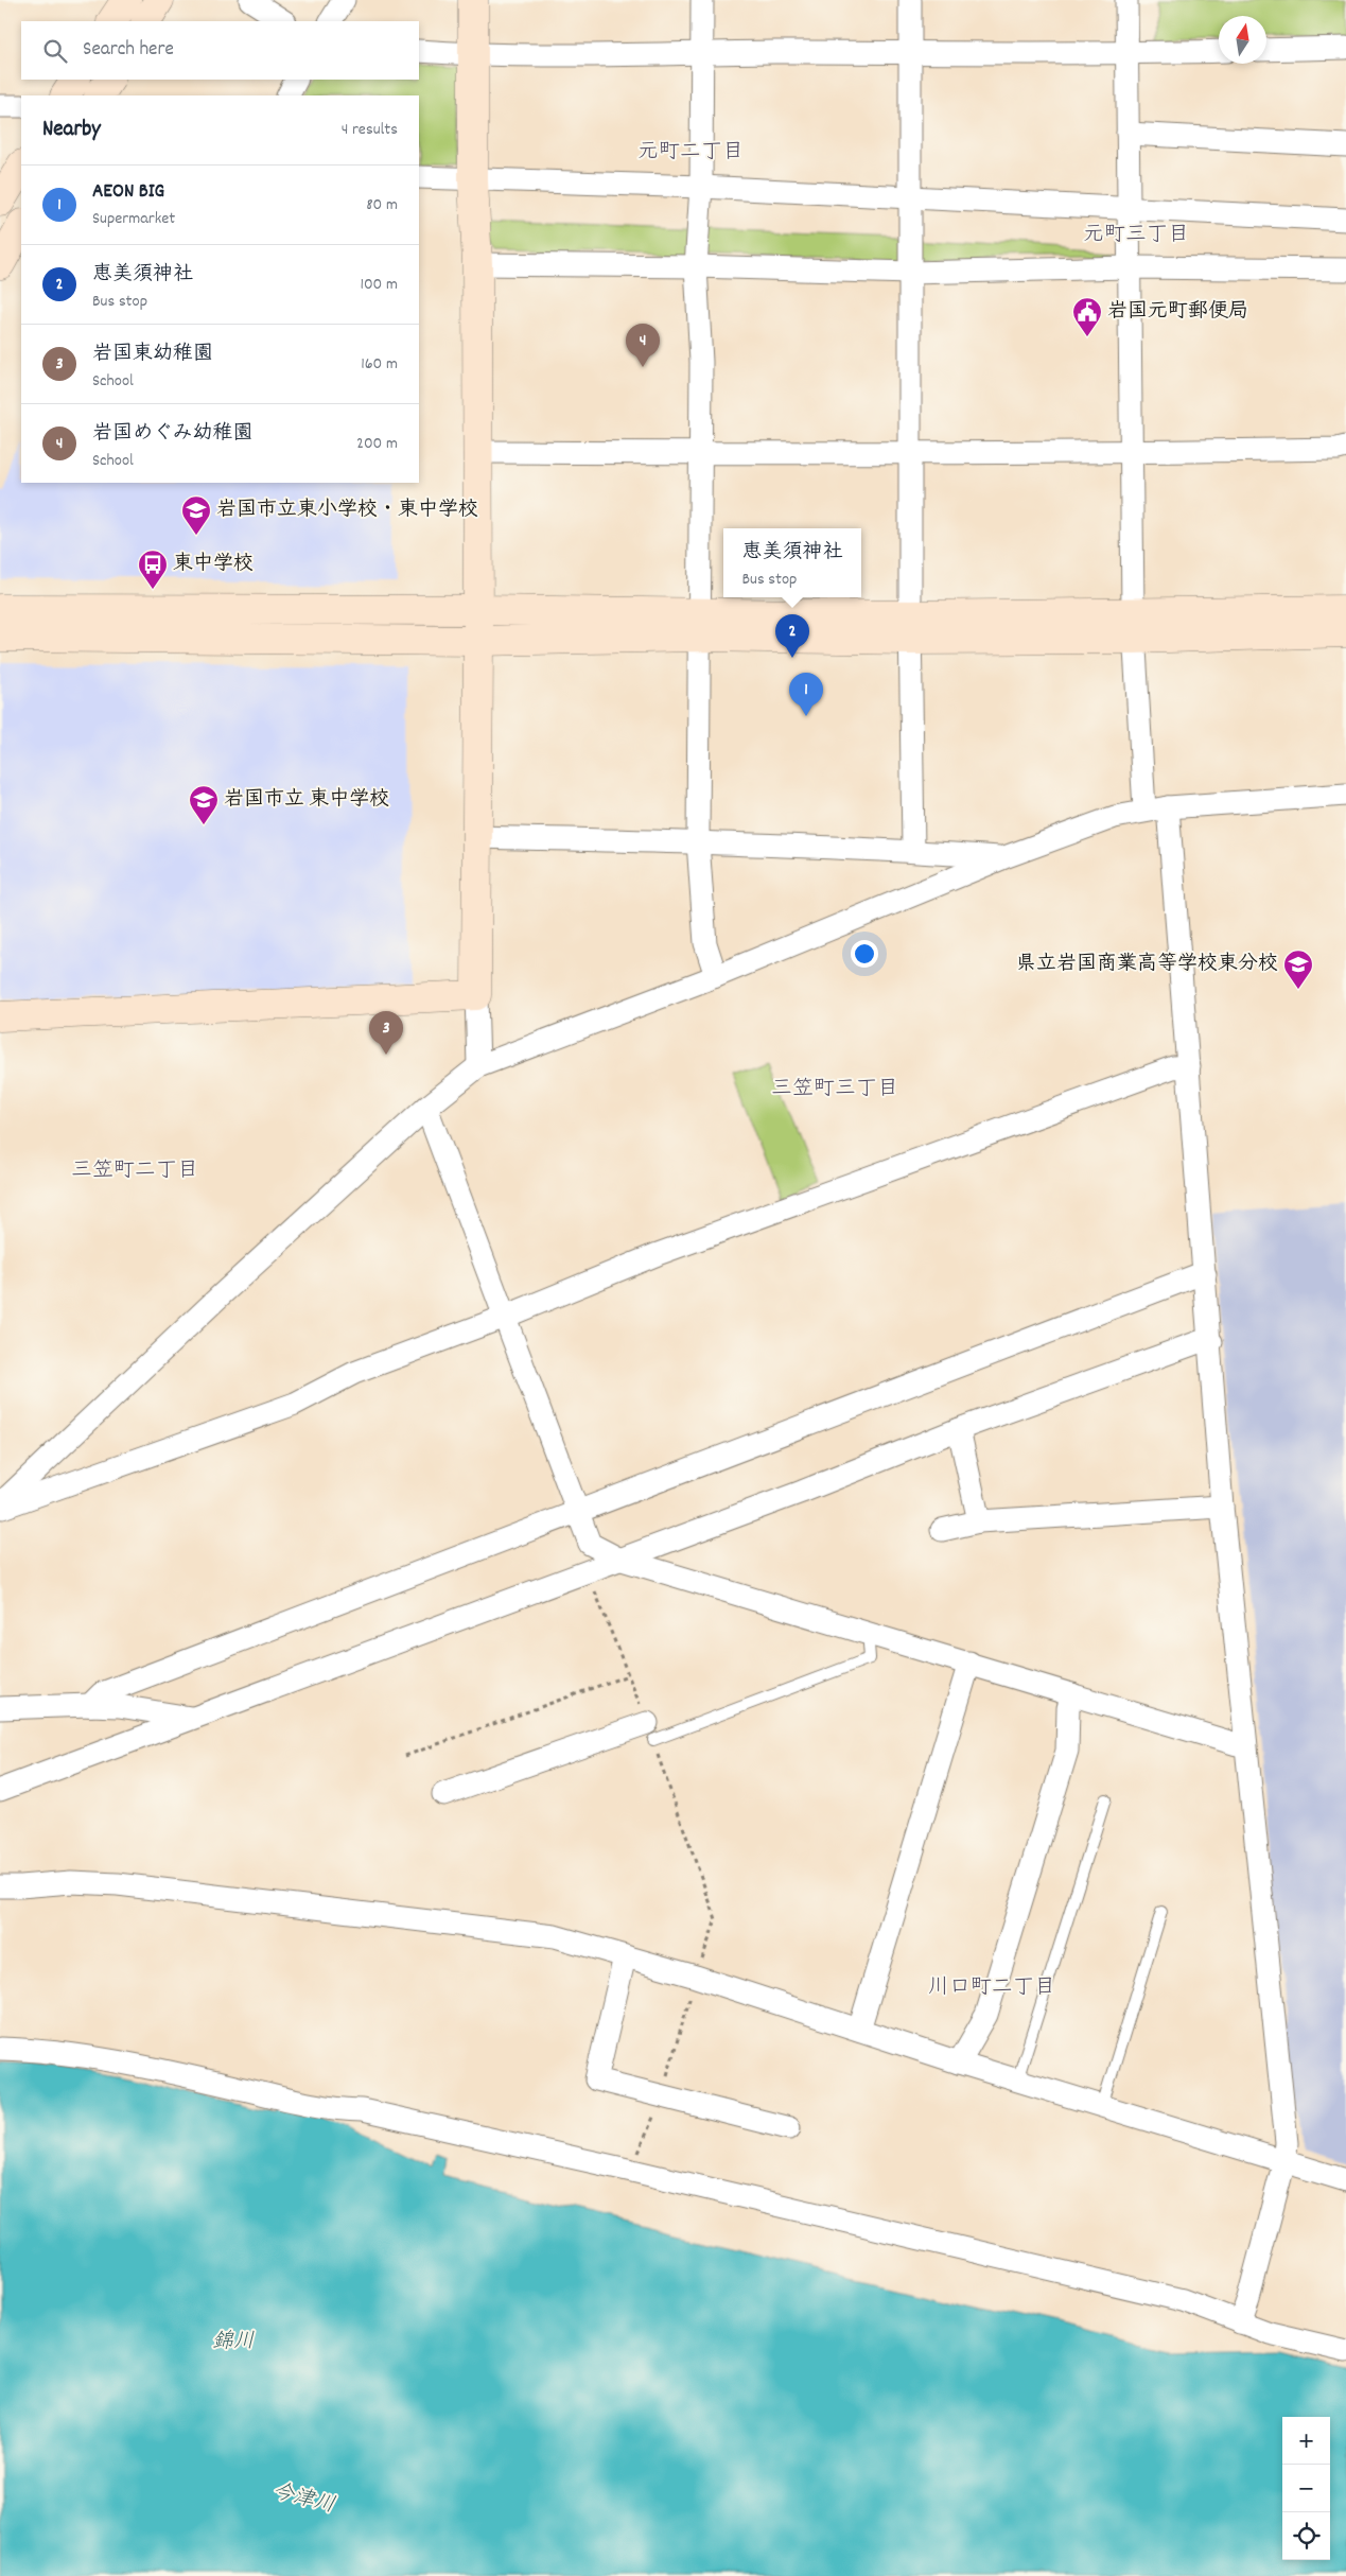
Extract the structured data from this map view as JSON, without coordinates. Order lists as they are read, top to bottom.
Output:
{
  "districts": [
    "元町二丁目",
    "元町三丁目",
    "三笠町三丁目",
    "三笠町二丁目",
    "川口町二丁目"
  ],
  "water": ["錦川", "今津川"],
  "places": {
    "public building": ["岩国元町郵便局"],
    "school or university": ["岩国市立東小学校・東中学校", "岩国市立 東中学校", "県立岩国商業高等学校東分校"],
    "bus stop": ["東中学校"]
  },
  "north": "top",
  "page": {
    "search": "Search here",
    "heading": ["Nearby", "4 results"],
    "list": [
      {
        "mark": "1",
        "name": "AEON BIG",
        "note": "Supermarket",
        "value": "80 m"
      },
      {
        "mark": "2",
        "name": "恵美須神社",
        "note": "Bus stop",
        "value": "100 m"
      },
      {
        "mark": "3",
        "name": "岩国東幼稚園",
        "note": "School",
        "value": "160 m"
      },
      {
        "mark": "4",
        "name": "岩国めぐみ幼稚園",
        "note": "School",
        "value": "200 m"
      }
    ],
    "pins": [
      "4",
      "2",
      "1",
      "3"
    ],
    "popup": ["恵美須神社", "Bus stop"],
    "map_buttons": ["+", "−"]
  }
}
